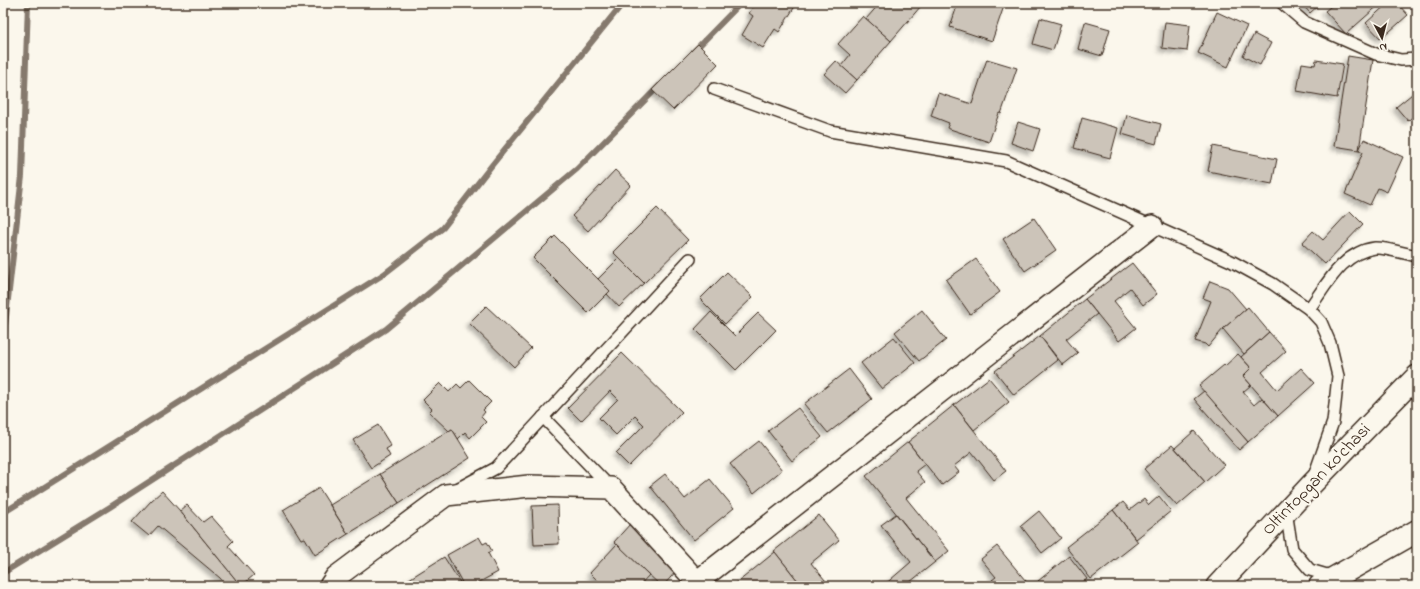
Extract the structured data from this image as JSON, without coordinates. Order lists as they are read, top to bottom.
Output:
{
  "streets": {
    "street": ["Oltintopgan ko'chasi"]
  },
  "north": "bottom"
}
